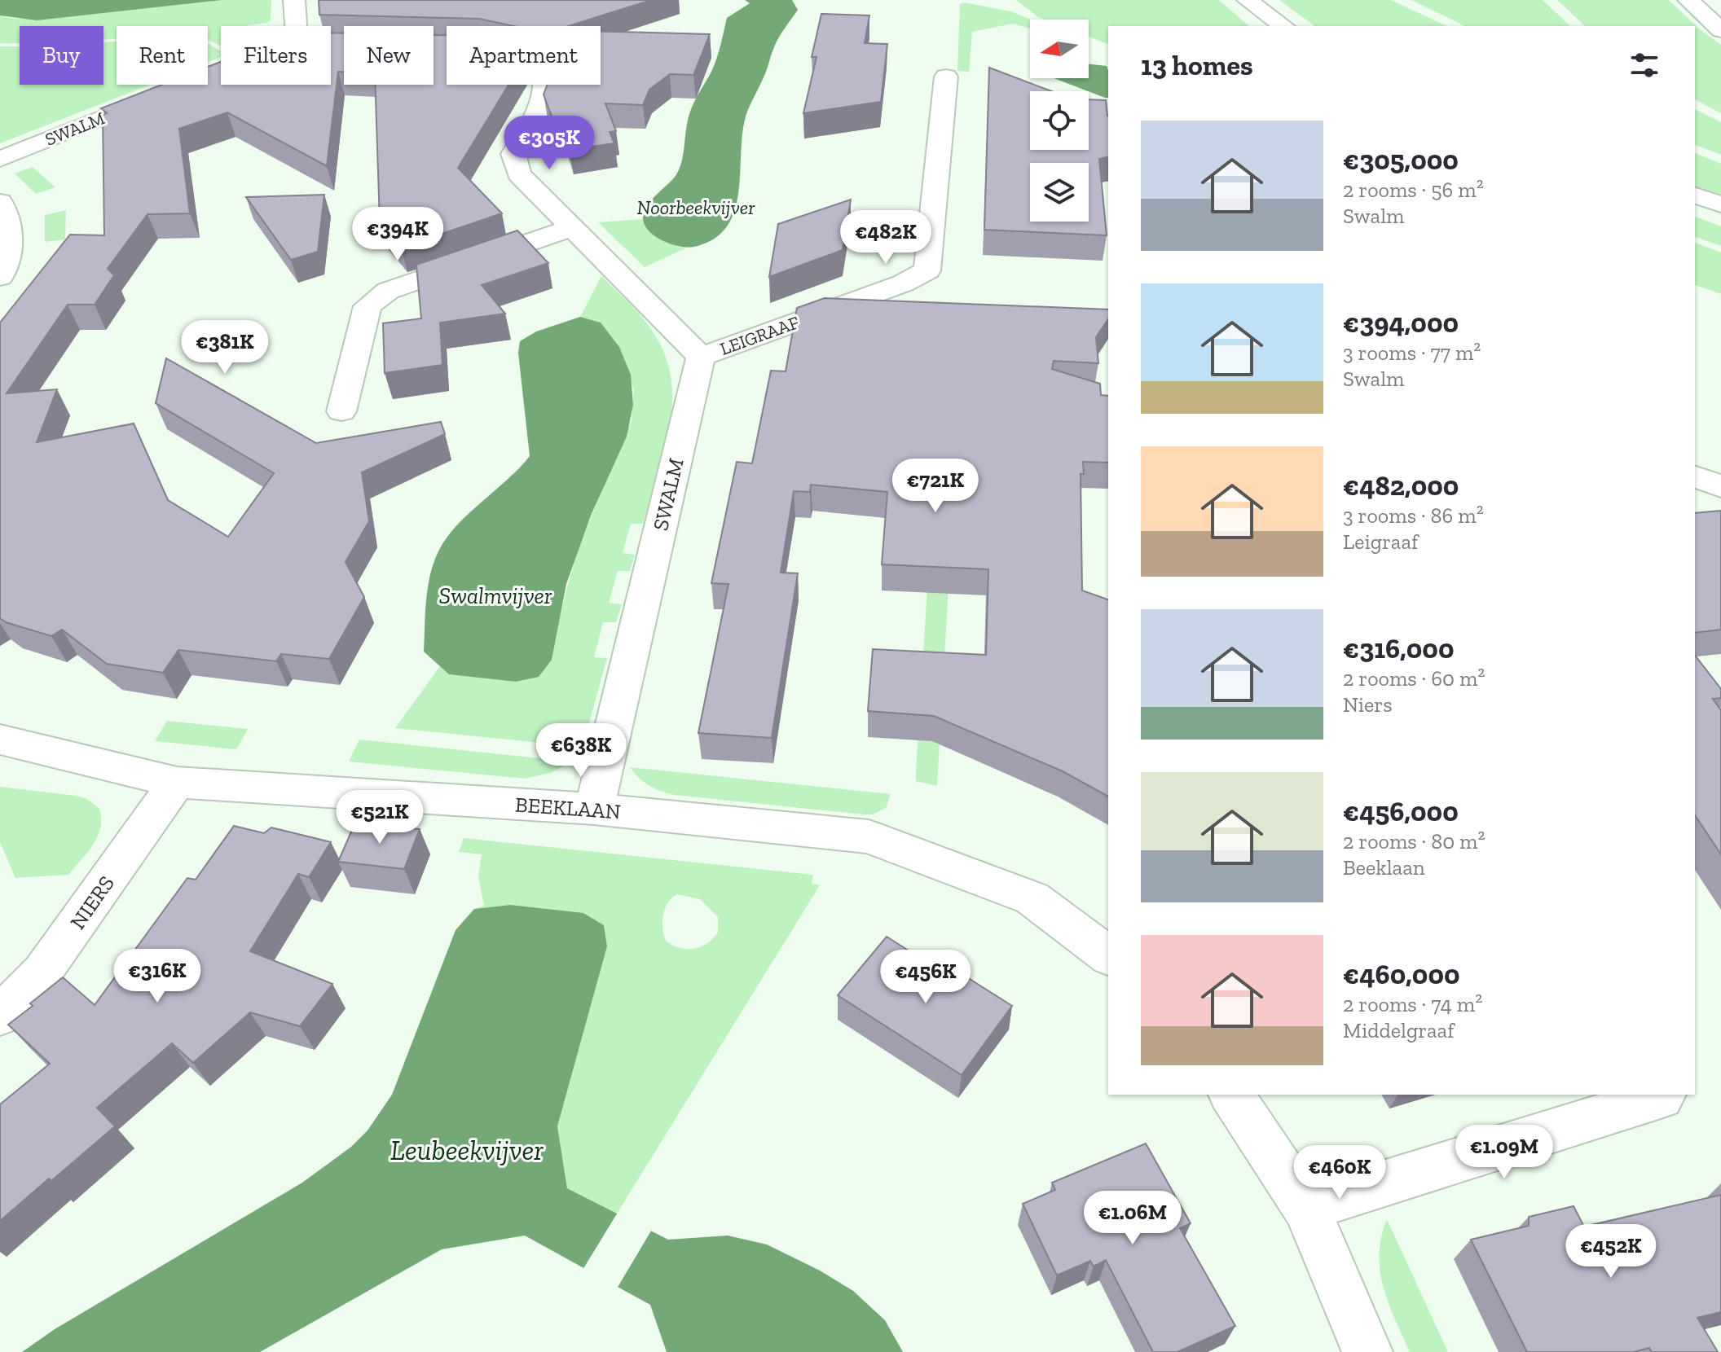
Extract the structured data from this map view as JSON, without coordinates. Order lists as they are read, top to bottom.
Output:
{
  "streets": {
    "main road": [
      "SWALM",
      "LEIGRAAF",
      "BEEKLAAN",
      "NIERS"
    ]
  },
  "crossings": [
    ["SWALM", "LEIGRAAF"],
    ["SWALM", "BEEKLAAN"],
    ["BEEKLAAN", "NIERS"]
  ],
  "water": ["Noorbeekvijver", "Swalmvijver", "Leubeekvijver"],
  "north": "left",
  "page": {
    "chip": [
      "Buy",
      "Rent",
      "Filters",
      "New",
      "Apartment"
    ],
    "heading": "13 homes",
    "list": [
      {
        "name": "€305,000",
        "note": "2 rooms · 56 m² · Swalm"
      },
      {
        "name": "€394,000",
        "note": "3 rooms · 77 m² · Swalm"
      },
      {
        "name": "€482,000",
        "note": "3 rooms · 86 m² · Leigraaf"
      },
      {
        "name": "€316,000",
        "note": "2 rooms · 60 m² · Niers"
      },
      {
        "name": "€456,000",
        "note": "2 rooms · 80 m² · Beeklaan"
      },
      {
        "name": "€460,000",
        "note": "2 rooms · 74 m² · Middelgraaf"
      }
    ],
    "price": [
      "€305K",
      "€394K",
      "€482K",
      "€381K",
      "€721K",
      "€638K",
      "€521K",
      "€316K",
      "€456K",
      "€1.09M",
      "€460K",
      "€1.06M",
      "€452K"
    ]
  }
}
